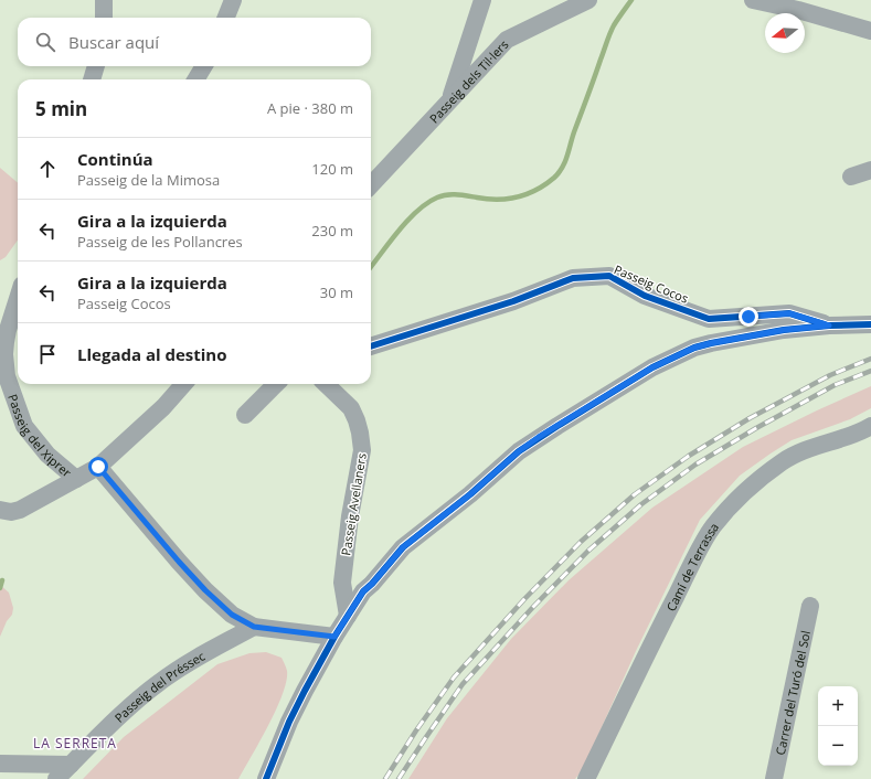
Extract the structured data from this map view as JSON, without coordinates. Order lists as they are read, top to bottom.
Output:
{
  "streets": {
    "street": [
      "Passeig dels Til·lers",
      "Passeig Cocos",
      "Passeig del Xiprer",
      "Passeig Avellaners",
      "Camí de Terrassa",
      "Passeig del Préssec",
      "Carrer del Turó del Sol"
    ]
  },
  "districts": ["LA SERRETA"],
  "north": "left",
  "page": {
    "search": "Buscar aquí",
    "heading": ["5 min", "A pie · 380 m"],
    "list": [
      ["Continúa", "Passeig de la Mimosa", "120 m"],
      ["Gira a la izquierda", "Passeig de les Pollancres", "230 m"],
      ["Gira a la izquierda", "Passeig Cocos", "30 m"],
      "Llegada al destino"
    ],
    "map_buttons": ["+", "−"]
  }
}
